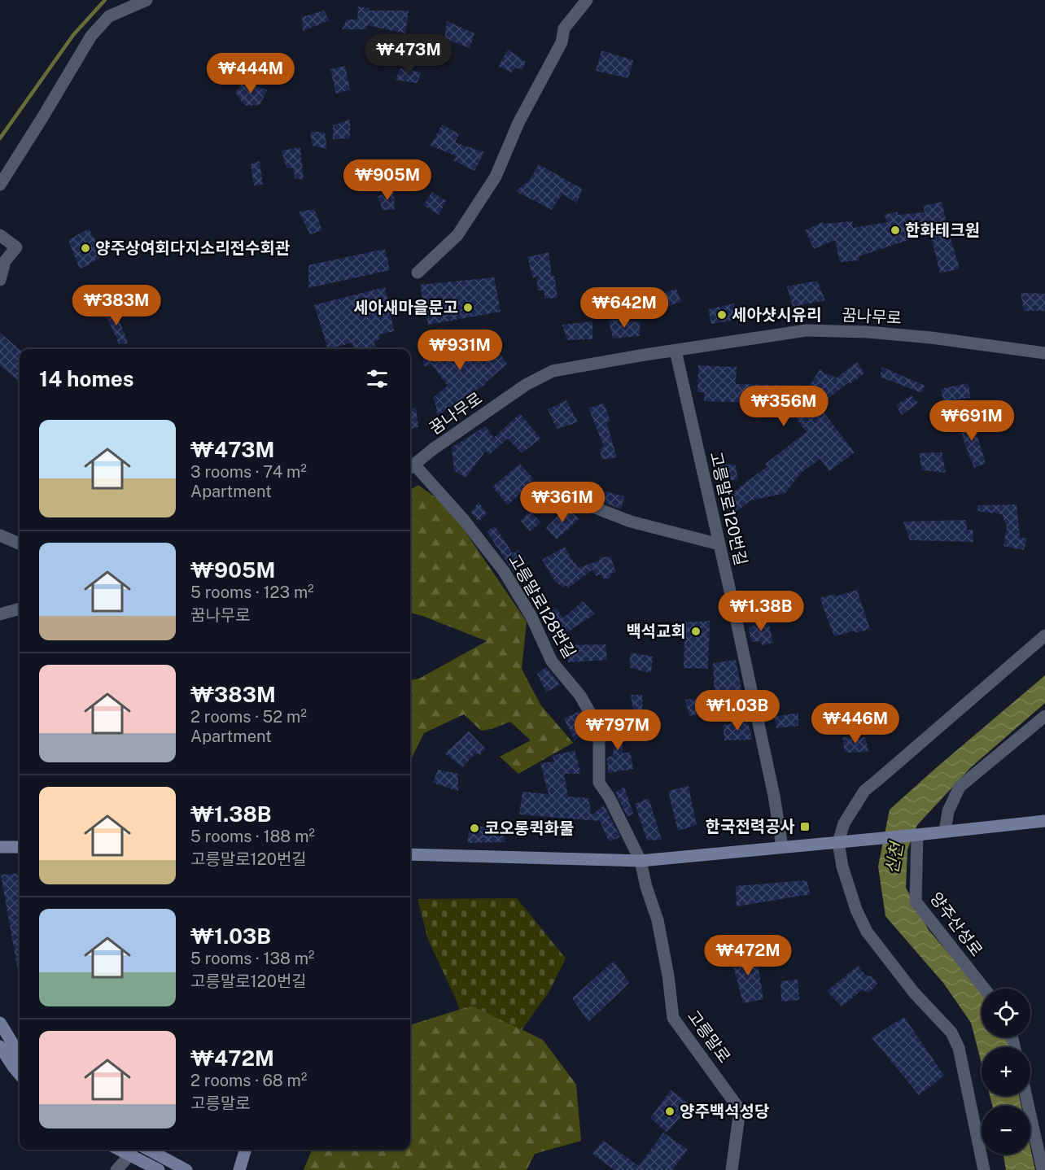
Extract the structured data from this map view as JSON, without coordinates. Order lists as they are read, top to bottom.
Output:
{
  "streets": {
    "street": [
      "꿈나무로",
      "고릉말로120번길",
      "고릉말로128번길",
      "양주산성로",
      "고릉말로"
    ]
  },
  "crossings": [
    ["꿈나무로", "고릉말로120번길"],
    ["꿈나무로", "고릉말로128번길"],
    ["고릉말로128번길", "고릉말로"]
  ],
  "water": ["신천"],
  "places": {
    "other": [
      "한화테크원",
      "양주상여회다지소리전수회관",
      "세아새마을문고",
      "세아샷시유리",
      "백석교회",
      "코오롱퀵화물",
      "양주백석성당"
    ],
    "transit": ["한국전력공사"]
  },
  "page": {
    "price": [
      "₩473M",
      "₩444M",
      "₩905M",
      "₩383M",
      "₩642M",
      "₩931M",
      "₩356M",
      "₩691M",
      "₩361M",
      "₩1.38B",
      "₩1.03B",
      "₩446M",
      "₩797M",
      "₩472M"
    ],
    "heading": "14 homes",
    "list": [
      {
        "name": "₩473M",
        "note": "3 rooms · 74 m² · Apartment"
      },
      {
        "name": "₩905M",
        "note": "5 rooms · 123 m² · 꿈나무로"
      },
      {
        "name": "₩383M",
        "note": "2 rooms · 52 m² · Apartment"
      },
      {
        "name": "₩1.38B",
        "note": "5 rooms · 188 m² · 고릉말로120번길"
      },
      {
        "name": "₩1.03B",
        "note": "5 rooms · 138 m² · 고릉말로120번길"
      },
      {
        "name": "₩472M",
        "note": "2 rooms · 68 m² · 고릉말로"
      }
    ],
    "map_buttons": ["+", "−"]
  }
}
